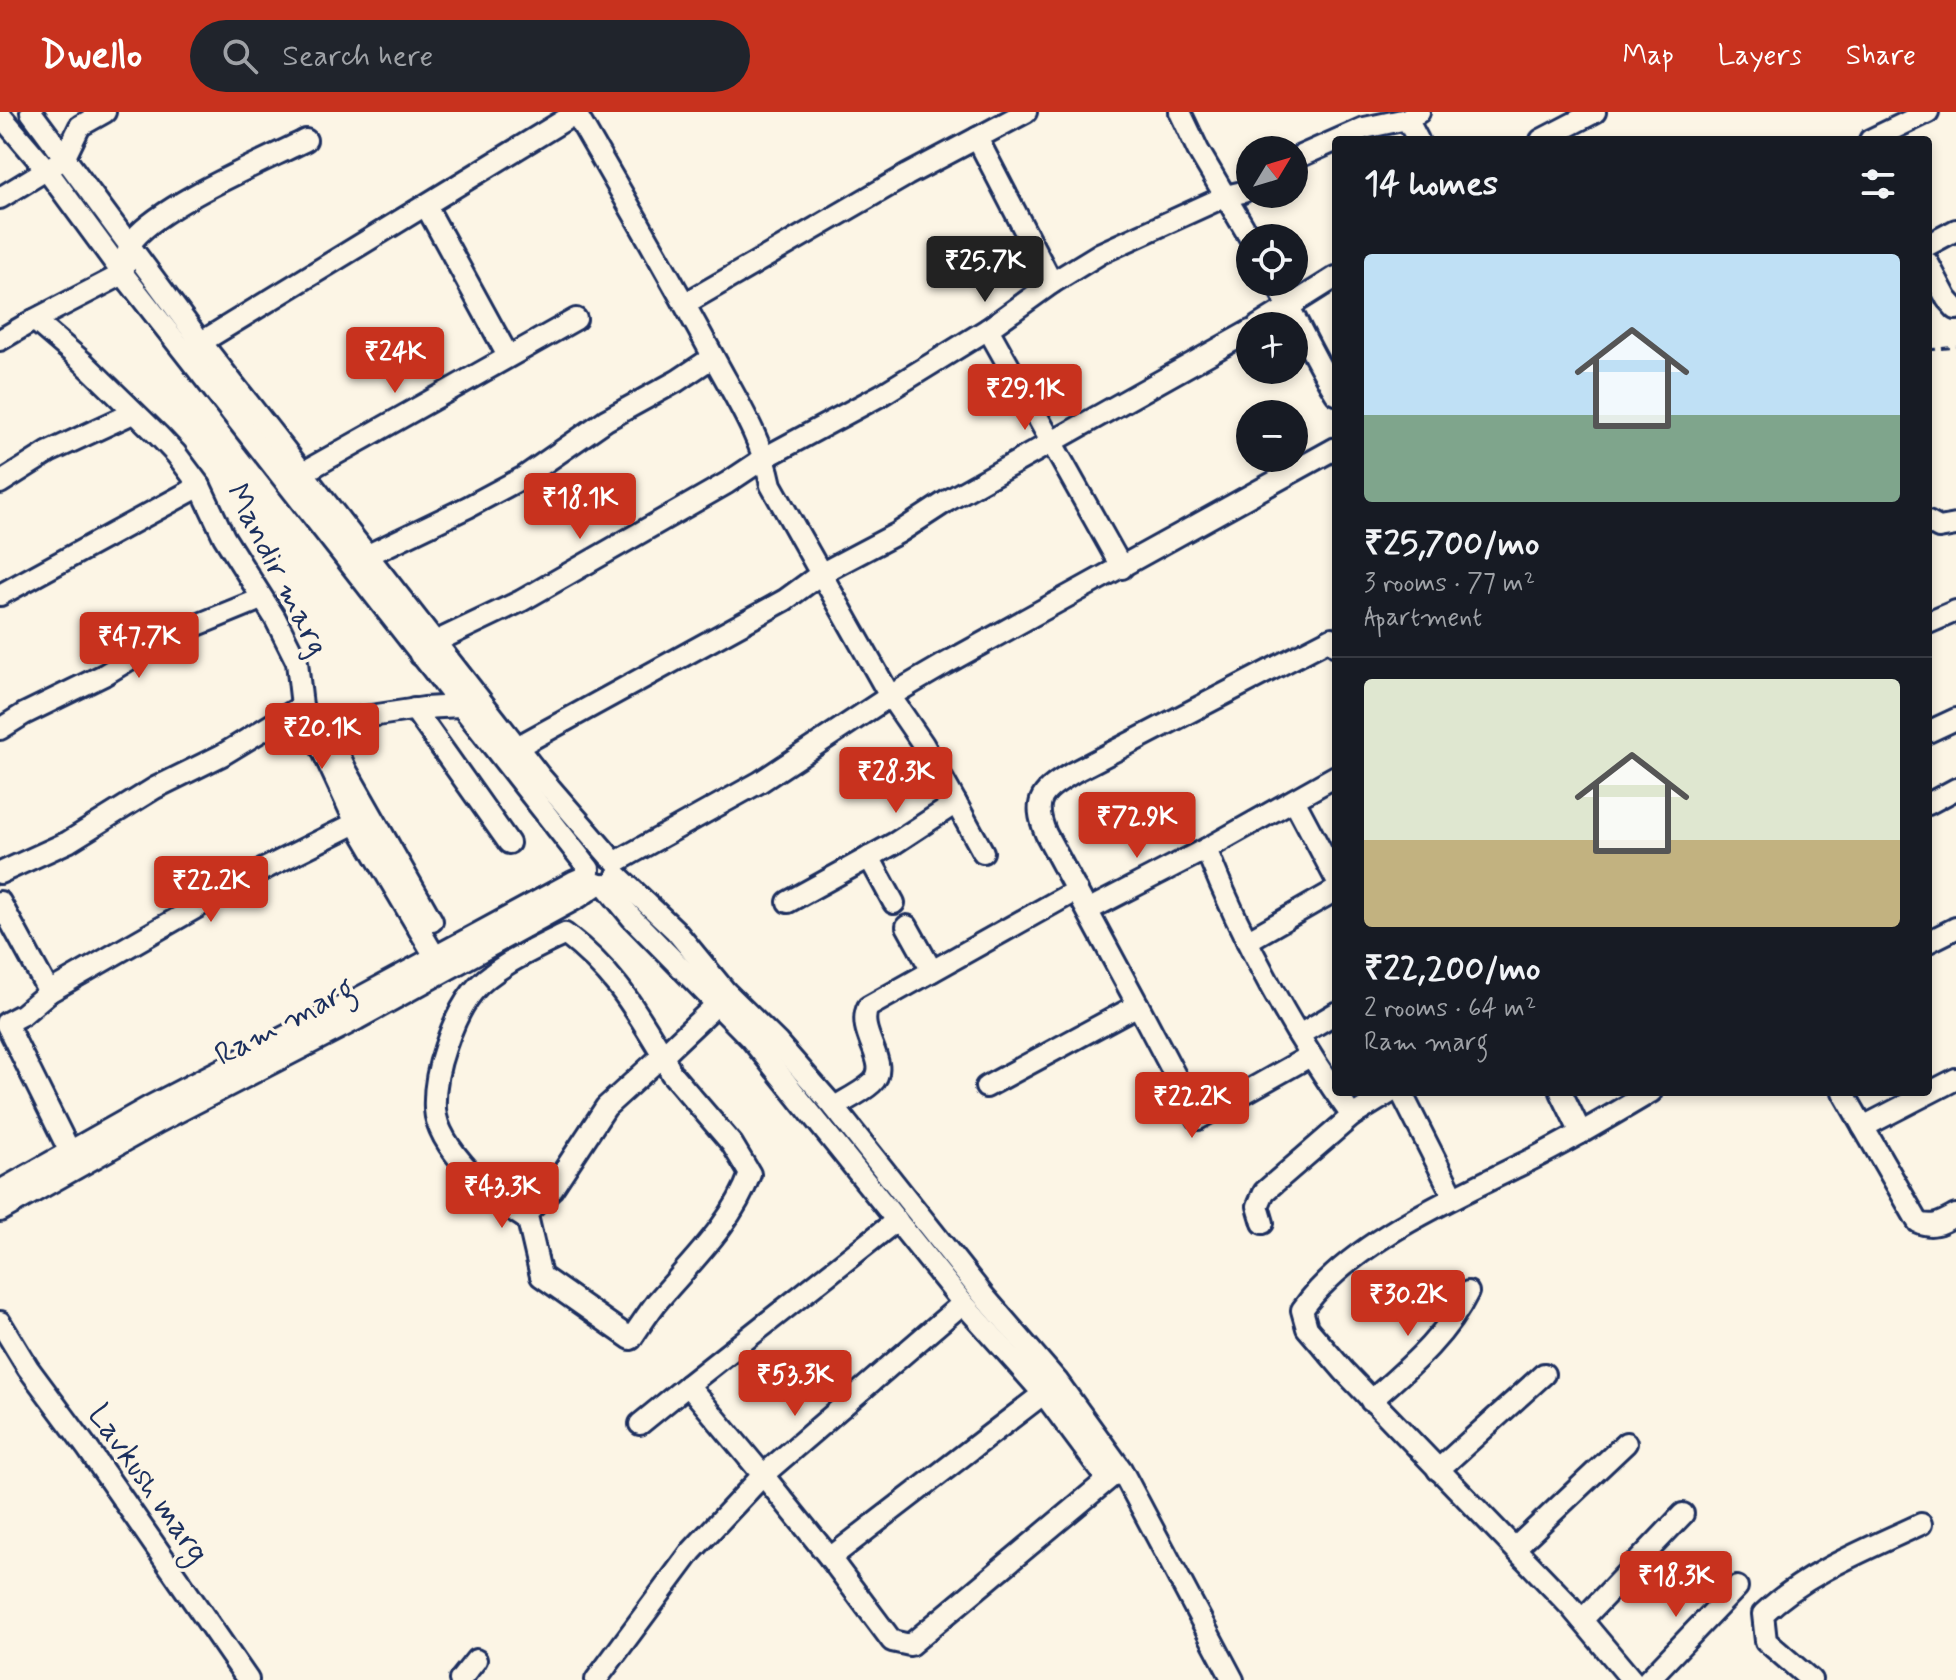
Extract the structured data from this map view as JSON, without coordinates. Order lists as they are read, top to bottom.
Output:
{
  "streets": {
    "street": ["Mandir marg", "Ram marg", "Lavkush marg"]
  },
  "crossings": [
    ["Mandir marg", "Ram marg"]
  ],
  "north": "top right",
  "page": {
    "header": "Dwello",
    "search": "Search here",
    "nav": ["Map", "Layers", "Share"],
    "map_buttons": ["+", "−"],
    "heading": "14 homes",
    "list": [
      {
        "name": "₹25,700/mo",
        "note": "3 rooms · 77 m² · Apartment"
      },
      {
        "name": "₹22,200/mo",
        "note": "2 rooms · 64 m² · Ram marg"
      }
    ],
    "price": [
      "₹25.7K",
      "₹24K",
      "₹29.1K",
      "₹18.1K",
      "₹47.7K",
      "₹20.1K",
      "₹28.3K",
      "₹72.9K",
      "₹22.2K",
      "₹22.2K",
      "₹43.3K",
      "₹30.2K",
      "₹53.3K",
      "₹18.3K"
    ]
  }
}
